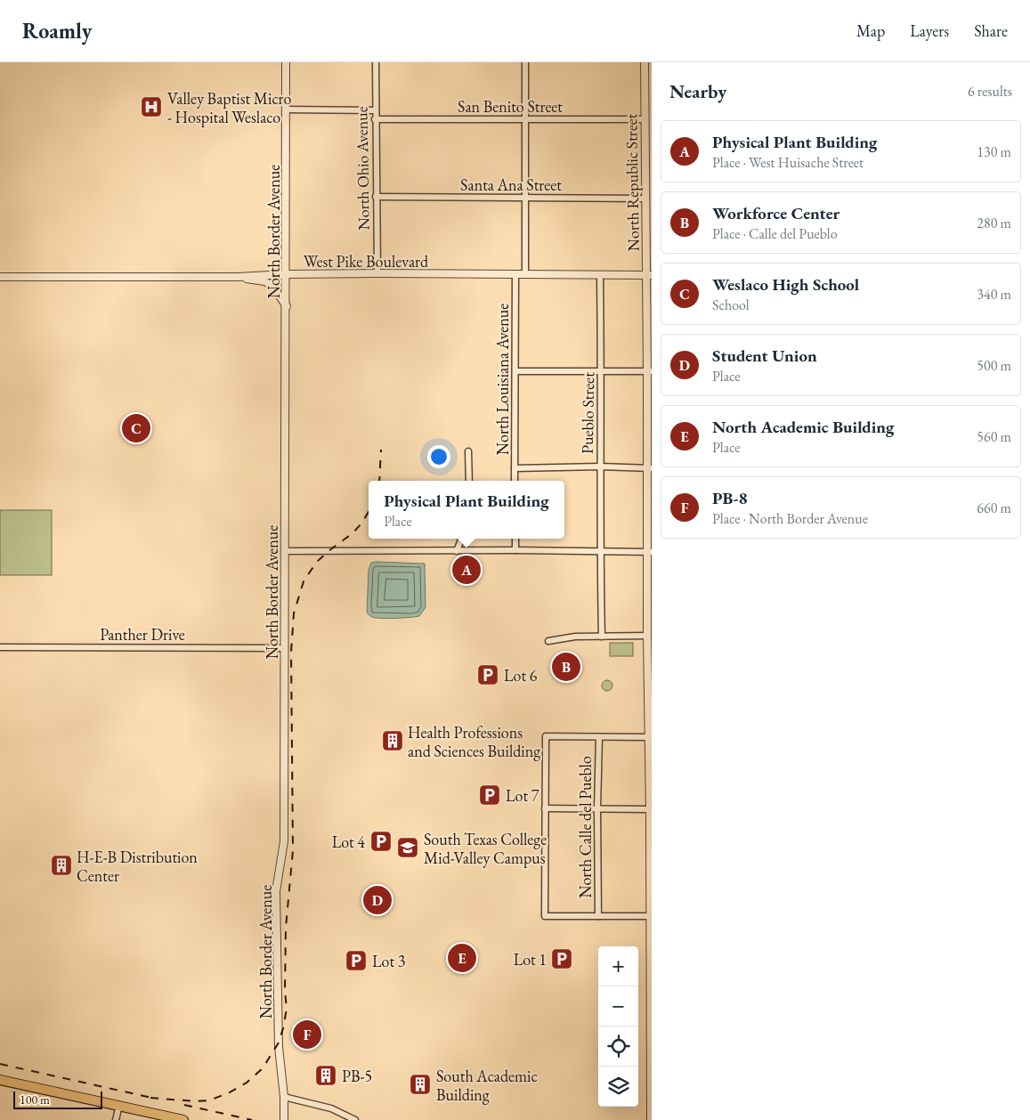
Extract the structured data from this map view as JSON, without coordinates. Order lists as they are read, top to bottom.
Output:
{
  "streets": {
    "street": [
      "San Benito Street",
      "North Ohio Avenue",
      "North Republic Street",
      "Santa Ana Street",
      "North Border Avenue",
      "West Pike Boulevard",
      "North Louisiana Avenue",
      "Pueblo Street",
      "Panther Drive",
      "North Calle del Pueblo"
    ]
  },
  "crossings": [
    ["San Benito Street", "North Ohio Avenue"],
    ["San Benito Street", "North Republic Street"],
    ["North Ohio Avenue", "Santa Ana Street"],
    ["North Ohio Avenue", "West Pike Boulevard"],
    ["North Republic Street", "Santa Ana Street"],
    ["North Republic Street", "West Pike Boulevard"],
    ["North Border Avenue", "West Pike Boulevard"],
    ["North Border Avenue", "Panther Drive"],
    ["West Pike Boulevard", "North Louisiana Avenue"],
    ["West Pike Boulevard", "Pueblo Street"]
  ],
  "places": {
    "hospital": ["Valley Baptist Micro - Hospital Weslaco"],
    "parking": [
      "Lot 6",
      "Lot 7",
      "Lot 4",
      "Lot 1",
      "Lot 3"
    ],
    "building": [
      "Health Professions and Sciences Building",
      "H-E-B Distribution Center",
      "PB-5",
      "South Academic Building"
    ],
    "school or university": ["South Texas College Mid-Valley Campus"]
  },
  "scale_bar": "100 m",
  "page": {
    "header": "Roamly",
    "nav": ["Map", "Layers", "Share"],
    "heading": ["Nearby", "6 results"],
    "list": [
      {
        "mark": "A",
        "name": "Physical Plant Building",
        "note": "Place · West Huisache Street",
        "value": "130 m"
      },
      {
        "mark": "B",
        "name": "Workforce Center",
        "note": "Place · Calle del Pueblo",
        "value": "280 m"
      },
      {
        "mark": "C",
        "name": "Weslaco High School",
        "note": "School",
        "value": "340 m"
      },
      {
        "mark": "D",
        "name": "Student Union",
        "note": "Place",
        "value": "500 m"
      },
      {
        "mark": "E",
        "name": "North Academic Building",
        "note": "Place",
        "value": "560 m"
      },
      {
        "mark": "F",
        "name": "PB-8",
        "note": "Place · North Border Avenue",
        "value": "660 m"
      }
    ],
    "pins": [
      "C",
      "A",
      "B",
      "D",
      "E",
      "F"
    ],
    "popup": ["Physical Plant Building", "Place"],
    "map_buttons": ["+", "−"],
    "scale": "100 m"
  }
}
